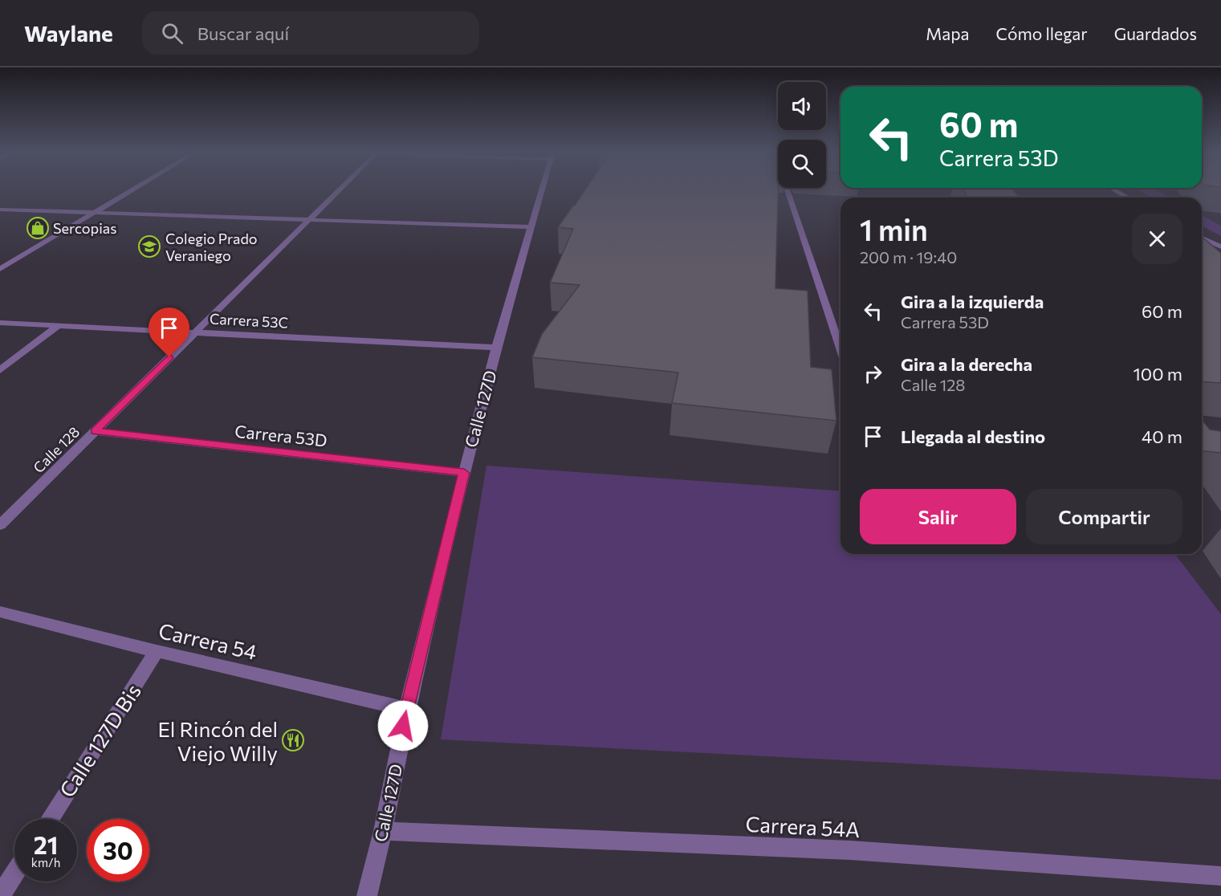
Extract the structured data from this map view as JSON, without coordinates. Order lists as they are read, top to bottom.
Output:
{
  "streets": {
    "street": [
      "Carrera 53C",
      "Calle 127D",
      "Carrera 53D",
      "Calle 128",
      "Carrera 54",
      "Calle 127D Bis",
      "Carrera 54A"
    ]
  },
  "crossings": [
    ["Carrera 53C", "Calle 127D"],
    ["Carrera 53C", "Calle 128"],
    ["Calle 127D", "Carrera 53D"],
    ["Calle 127D", "Carrera 54"],
    ["Calle 127D", "Carrera 54A"],
    ["Carrera 53D", "Calle 128"],
    ["Carrera 54", "Calle 127D Bis"]
  ],
  "places": {
    "shop": ["Sercopias"],
    "school or university": ["Colegio Prado Veraniego"],
    "restaurant": ["El Rincón del Viejo Willy"]
  },
  "page": {
    "header": "Waylane",
    "search": "Buscar aquí",
    "nav": ["Mapa", "Cómo llegar", "Guardados"],
    "turn": ["60 m", "Carrera 53D"],
    "heading": ["1 min", "200 m · 19:40"],
    "list": [
      {
        "name": "Gira a la izquierda",
        "note": "Carrera 53D",
        "value": "60 m"
      },
      {
        "name": "Gira a la derecha",
        "note": "Calle 128",
        "value": "100 m"
      },
      {
        "name": "Llegada al destino",
        "value": "40 m"
      }
    ],
    "buttons": ["Salir", "Compartir"],
    "speed": "21 km/h",
    "limit": "30"
  }
}
